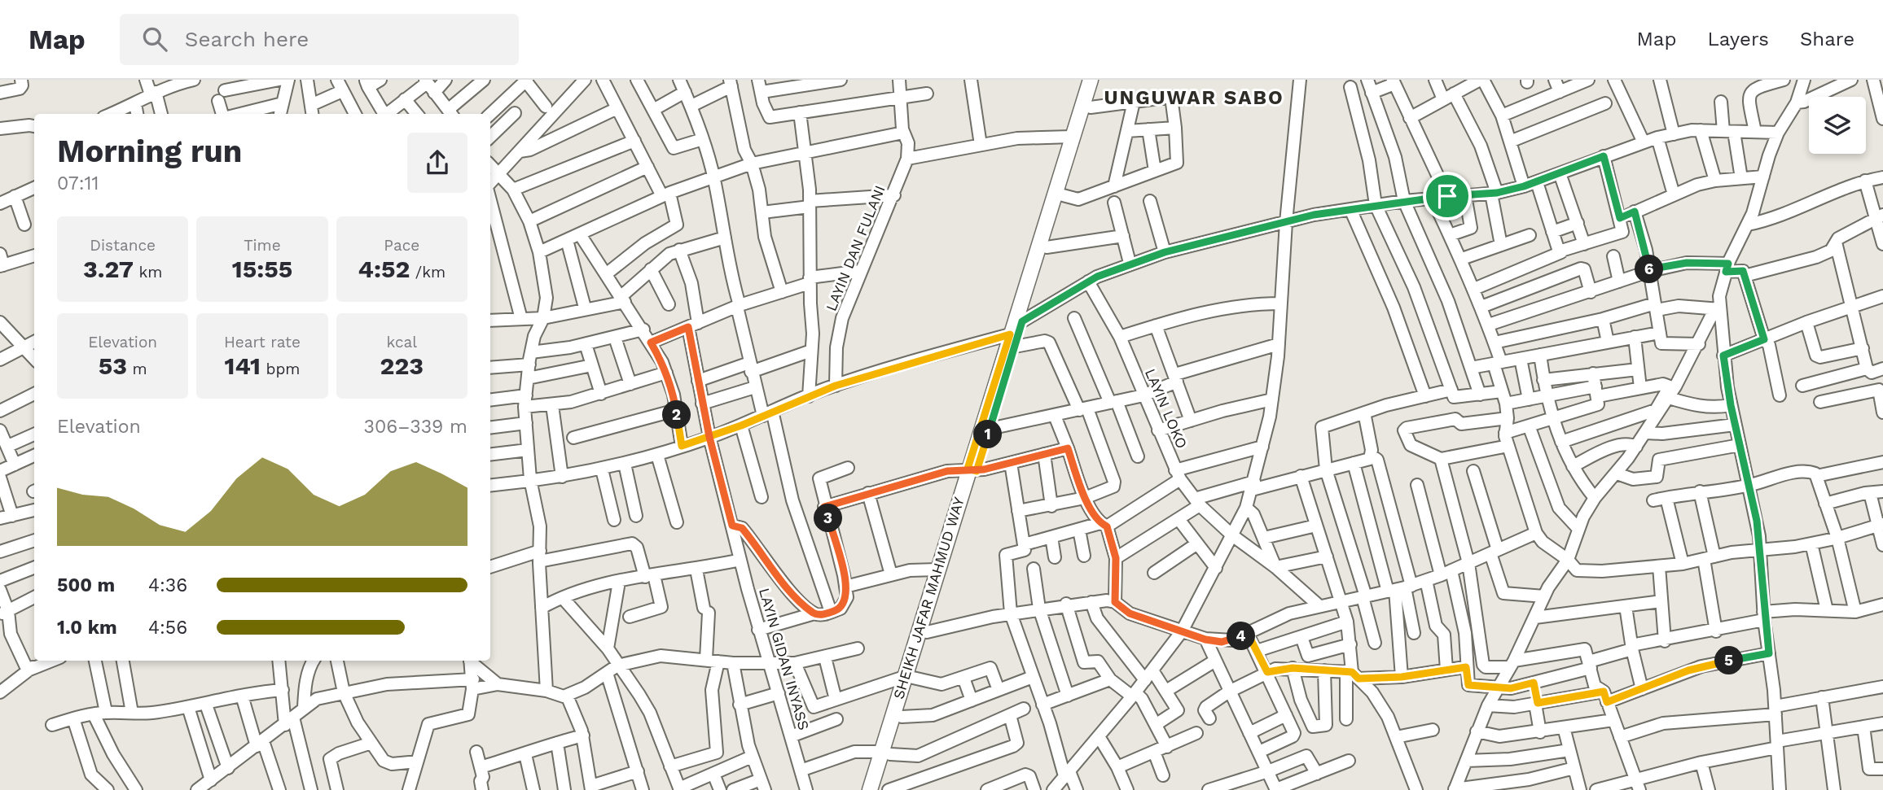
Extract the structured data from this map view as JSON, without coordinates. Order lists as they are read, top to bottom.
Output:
{
  "streets": {
    "main road": ["SHEIKH JAFAR MAHMUD WAY"],
    "street": ["LAYIN DAN FULANI", "LAYIN LOKO", "LAYIN GIDAN INYASS"]
  },
  "districts": ["UNGUWAR SABO"],
  "page": {
    "header": "Map",
    "search": "Search here",
    "nav": ["Map", "Layers", "Share"],
    "heading": ["Morning run", "07:11"],
    "stats": [
      ["Distance", "3.27 km"],
      ["Time", "15:55"],
      ["Pace", "4:52 /km"],
      ["Elevation", "53 m"],
      ["Heart rate", "141 bpm"],
      ["kcal", "223"]
    ],
    "pins": [
      "6",
      "2",
      "1",
      "3",
      "4",
      "5"
    ],
    "chart": ["Elevation", "306–339 m"],
    "list": [
      {
        "name": "500 m",
        "note": "4:36"
      },
      {
        "name": "1.0 km",
        "note": "4:56"
      }
    ]
  }
}
